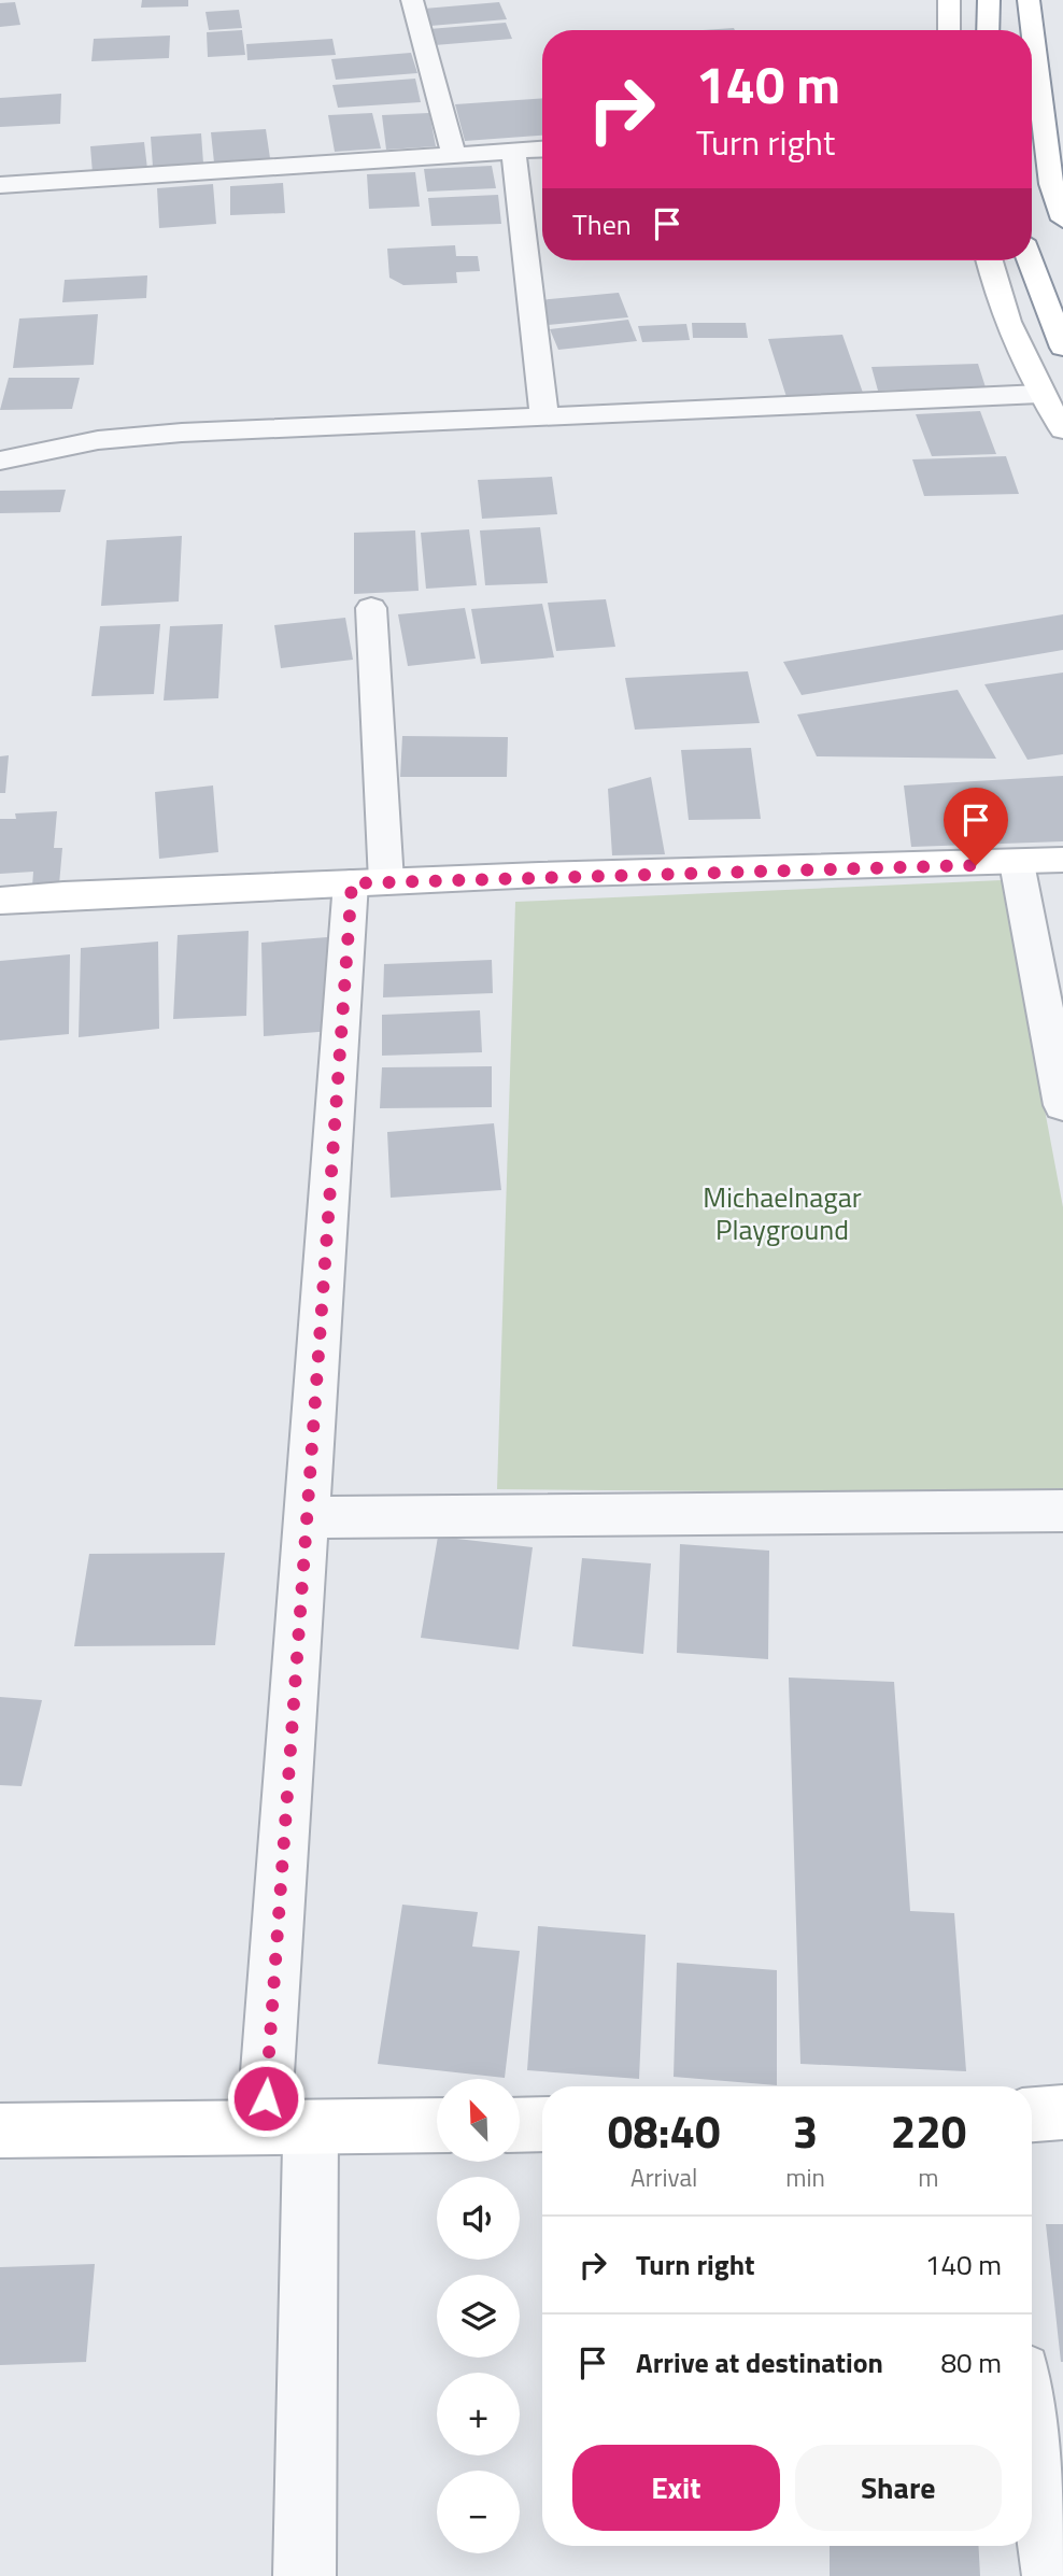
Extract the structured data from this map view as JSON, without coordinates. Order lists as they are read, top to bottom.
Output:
{
  "parks": ["Michaelnagar Playground"],
  "north": "top left",
  "page": {
    "turn": ["140 m", "Turn right"],
    "then": "Then",
    "map_buttons": ["+", "−"],
    "eta": [
      "08:40",
      "Arrival",
      "3",
      "min",
      "220",
      "m"
    ],
    "list": [
      {
        "name": "Turn right",
        "value": "140 m"
      },
      {
        "name": "Arrive at destination",
        "value": "80 m"
      }
    ],
    "buttons": ["Exit", "Share"]
  }
}
